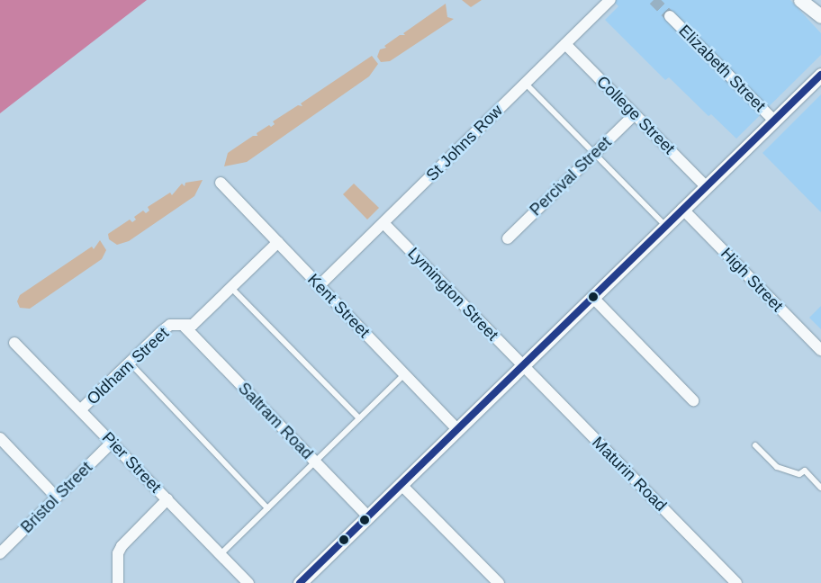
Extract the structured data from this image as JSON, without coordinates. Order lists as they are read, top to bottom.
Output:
{
  "streets": {
    "street": [
      "Elizabeth Street",
      "College Street",
      "St Johns Row",
      "Percival Street",
      "High Street",
      "Lymington Street",
      "Kent Street",
      "Oldham Street",
      "Saltram Road",
      "Pier Street",
      "Maturin Road",
      "Bristol Street"
    ]
  },
  "crossings": [
    ["College Street", "St Johns Row"],
    ["College Street", "Percival Street"],
    ["St Johns Row", "Lymington Street"],
    ["St Johns Row", "Kent Street"],
    ["Lymington Street", "Maturin Road"],
    ["Kent Street", "Oldham Street"],
    ["Oldham Street", "Saltram Road"],
    ["Oldham Street", "Pier Street"],
    ["Pier Street", "Bristol Street"]
  ]
}
